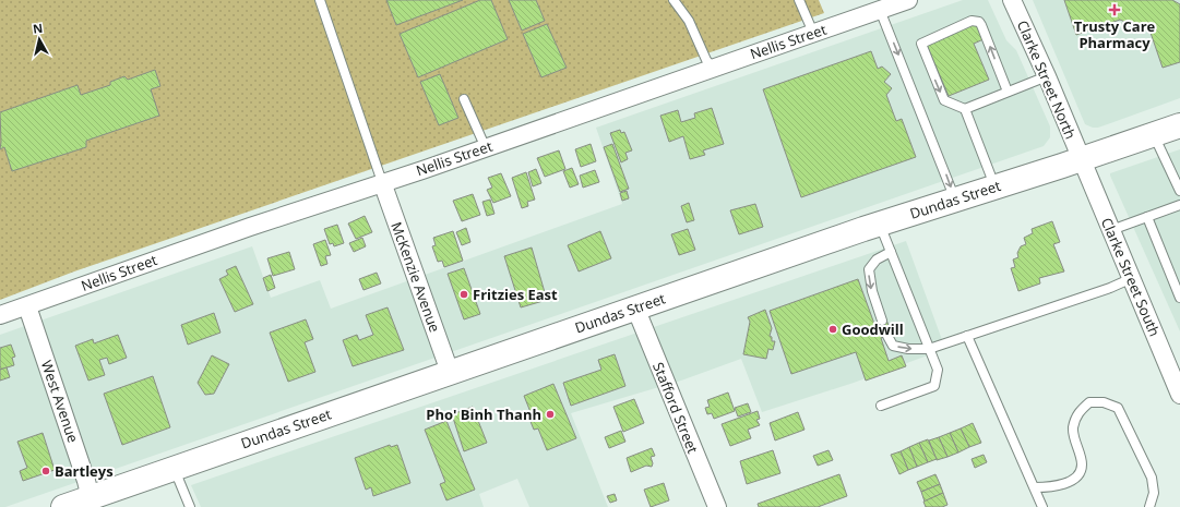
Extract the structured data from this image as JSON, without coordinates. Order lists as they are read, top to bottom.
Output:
{
  "streets": {
    "main road": ["Dundas Street"],
    "street": [
      "Nellis Street",
      "Clarke Street North",
      "McKenzie Avenue",
      "Clarke Street South",
      "West Avenue",
      "Stafford Street"
    ]
  },
  "crossings": [
    ["Nellis Street", "McKenzie Avenue"],
    ["Nellis Street", "West Avenue"],
    ["Clarke Street North", "Dundas Street"],
    ["Clarke Street North", "Clarke Street South"],
    ["Dundas Street", "McKenzie Avenue"],
    ["Dundas Street", "Clarke Street South"],
    ["Dundas Street", "West Avenue"],
    ["Dundas Street", "Stafford Street"]
  ],
  "places": {
    "health": ["Trusty Care Pharmacy"],
    "other": [
      "Fritzies East",
      "Goodwill",
      "Pho' Binh Thanh",
      "Bartleys"
    ]
  },
  "north": "top"
}
